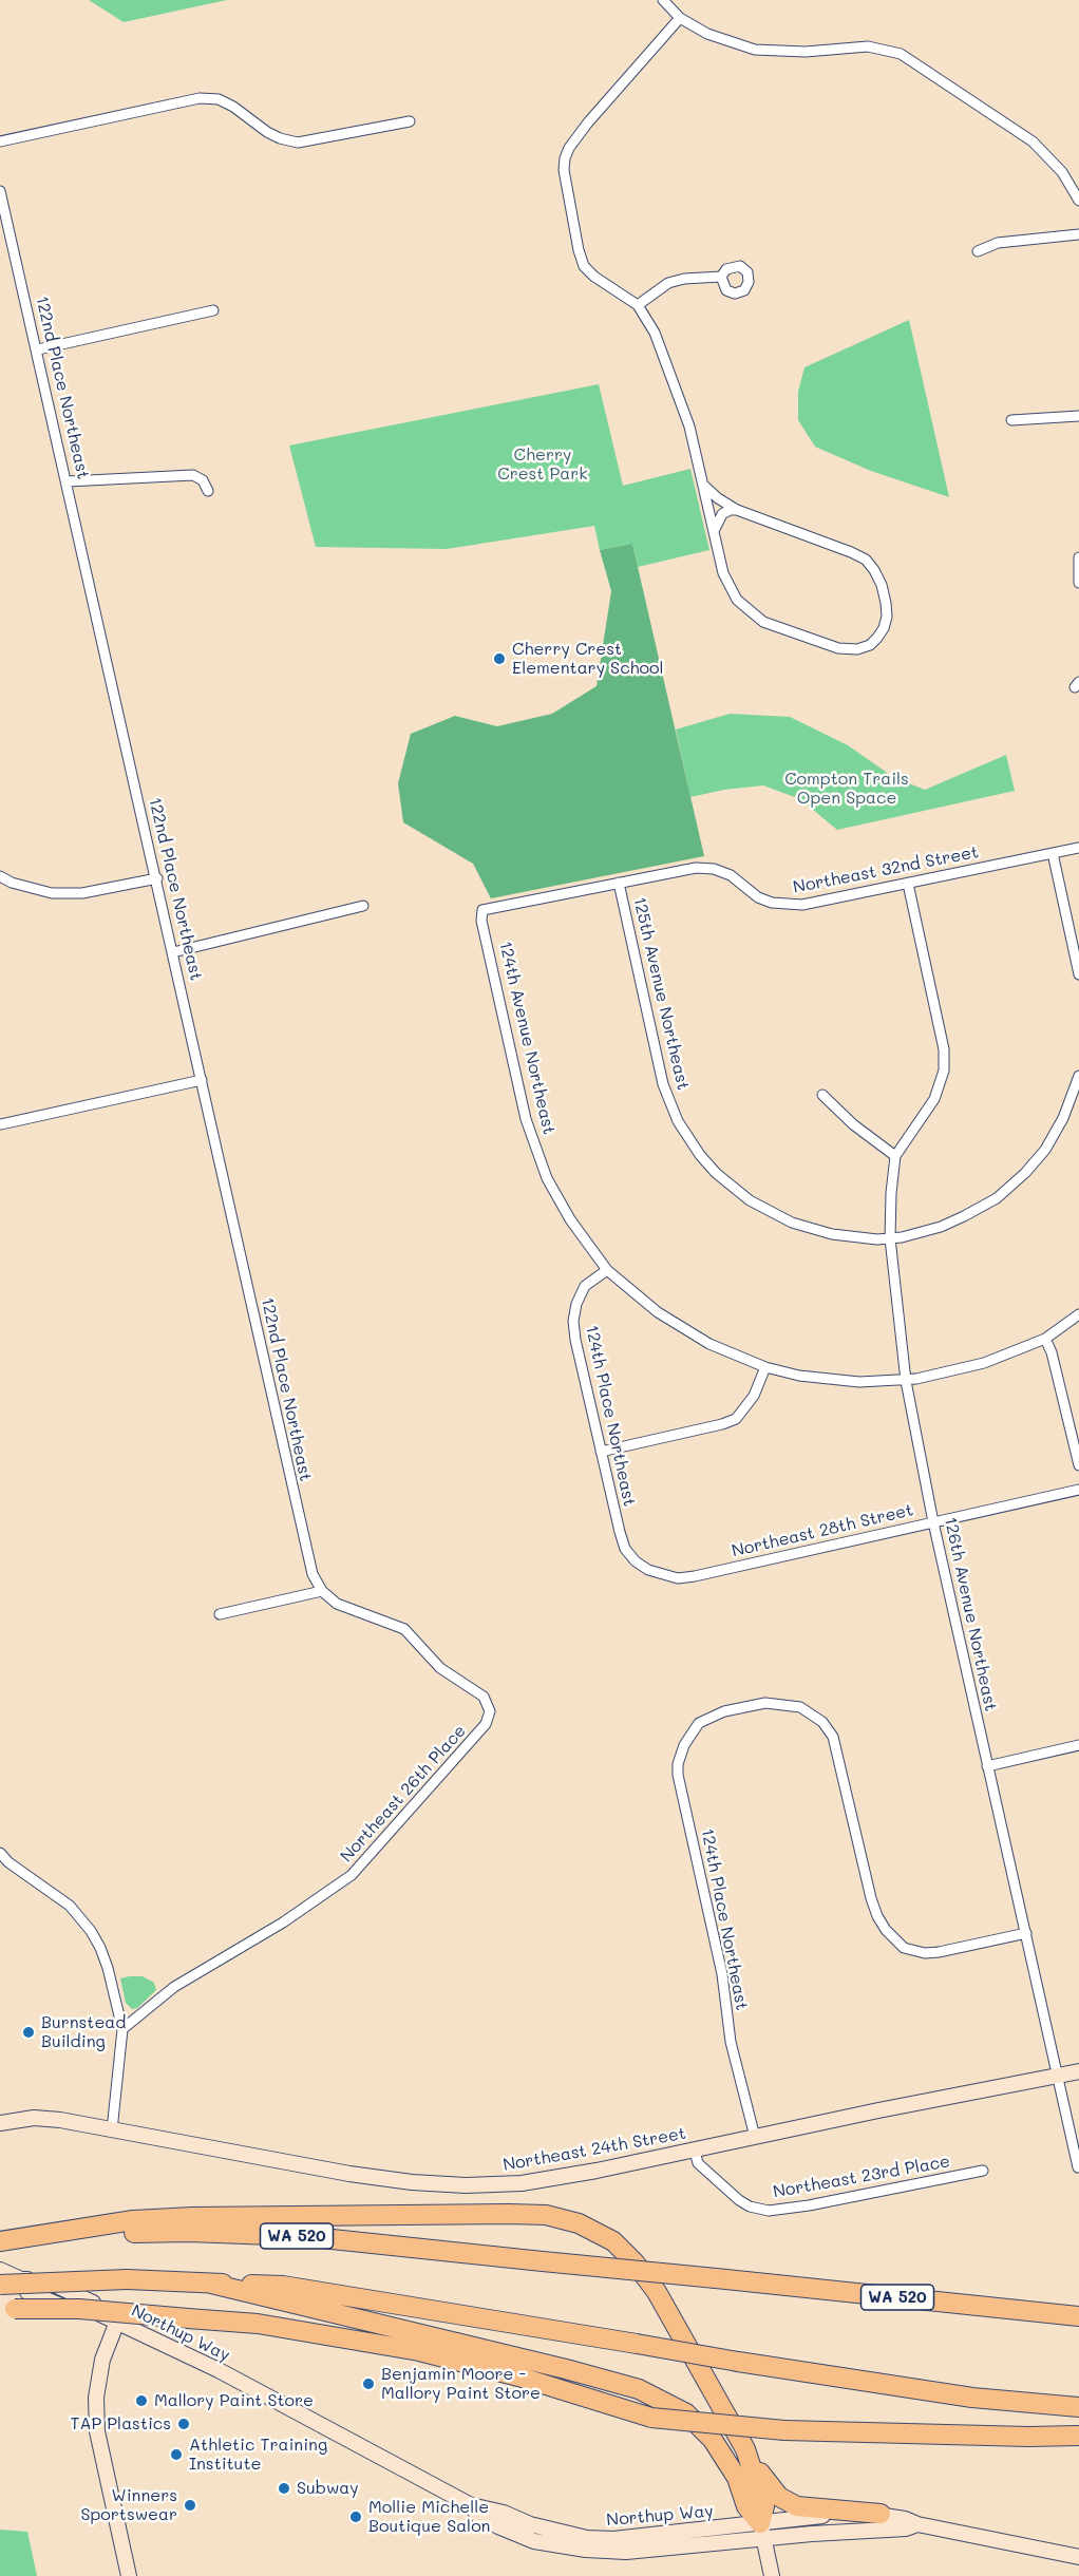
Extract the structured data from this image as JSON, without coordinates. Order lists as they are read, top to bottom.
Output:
{
  "streets": {
    "highway": ["WA 520"],
    "street": [
      "122nd Place Northeast",
      "Northeast 32nd Street",
      "125th Avenue Northeast",
      "124th Avenue Northeast",
      "124th Place Northeast",
      "Northeast 28th Street",
      "126th Avenue Northeast",
      "Northeast 26th Place",
      "Northeast 24th Street",
      "Northeast 23rd Place",
      "Northup Way"
    ]
  },
  "crossings": [
    ["122nd Place Northeast", "Northeast 26th Place"],
    ["Northeast 32nd Street", "125th Avenue Northeast"],
    ["Northeast 32nd Street", "124th Avenue Northeast"],
    ["125th Avenue Northeast", "126th Avenue Northeast"],
    ["124th Avenue Northeast", "124th Place Northeast"],
    ["124th Avenue Northeast", "126th Avenue Northeast"],
    ["124th Place Northeast", "Northeast 28th Street"],
    ["124th Place Northeast", "126th Avenue Northeast"],
    ["124th Place Northeast", "Northeast 24th Street"],
    ["Northeast 28th Street", "126th Avenue Northeast"],
    ["126th Avenue Northeast", "Northeast 24th Street"],
    ["Northeast 24th Street", "Northeast 23rd Place"]
  ],
  "parks": ["Cherry Crest Park", "Compton Trails Open Space"],
  "places": [
    "Cherry Crest Elementary School",
    "Burnstead Building",
    "Benjamin Moore - Mallory Paint Store",
    "Mallory Paint Store",
    "TAP Plastics",
    "Athletic Training Institute",
    "Subway",
    "Winners Sportswear",
    "Mollie Michelle Boutique Salon"
  ]
}
